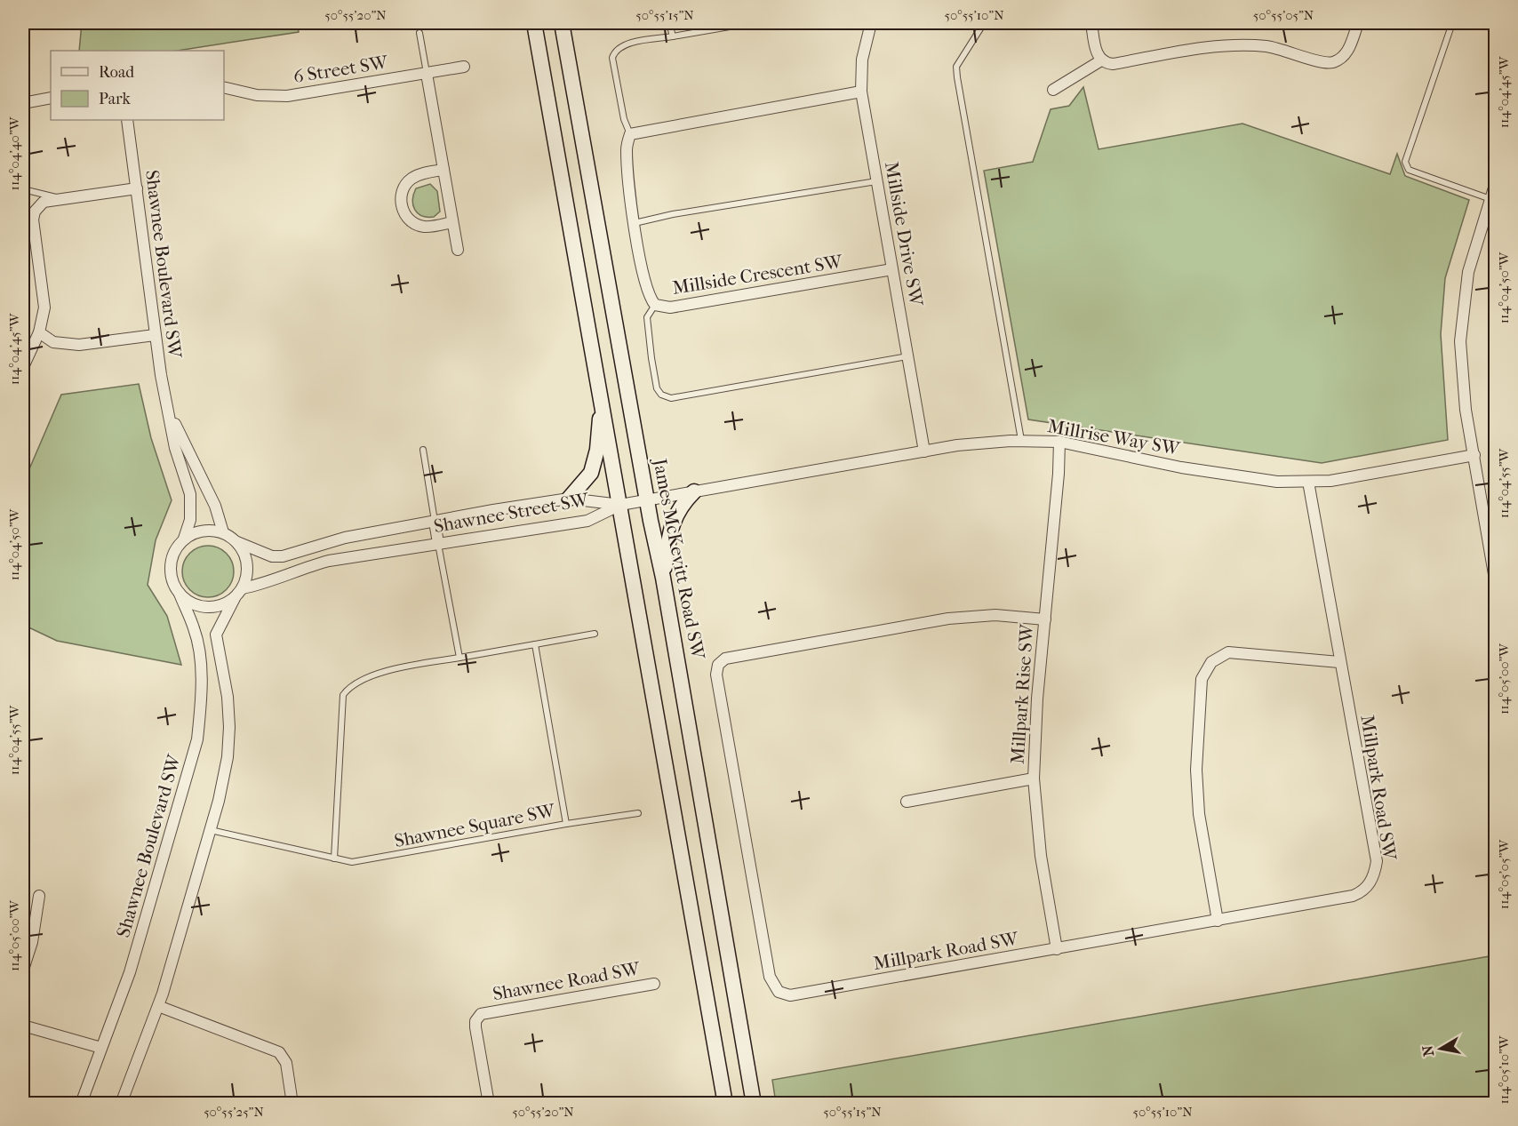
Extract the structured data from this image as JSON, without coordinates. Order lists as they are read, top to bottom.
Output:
{
  "streets": {
    "main road": ["James McKevitt Road SW"],
    "street": [
      "6 Street SW",
      "Millside Drive SW",
      "Shawnee Boulevard SW",
      "Millside Crescent SW",
      "Millrise Way SW",
      "Shawnee Street SW",
      "Millpark Rise SW",
      "Millpark Road SW",
      "Shawnee Road SW"
    ],
    "lane": ["Shawnee Square SW"]
  },
  "crossings": [
    ["Millside Drive SW", "Millside Crescent SW"],
    ["Millside Drive SW", "Millrise Way SW"],
    ["Shawnee Boulevard SW", "Shawnee Street SW"],
    ["Millrise Way SW", "Shawnee Street SW"],
    ["Millrise Way SW", "James McKevitt Road SW"],
    ["Millrise Way SW", "Millpark Rise SW"],
    ["Millrise Way SW", "Millpark Road SW"],
    ["Millpark Rise SW", "Millpark Road SW"]
  ],
  "legend": ["Road", "Park"],
  "north": "left",
  "coordinates": [
    "50°55'20\"N",
    "50°55'15\"N",
    "50°55'10\"N",
    "50°55'05\"N",
    "114°04'45\"W",
    "114°04'40\"W",
    "114°04'50\"W",
    "114°04'55\"W",
    "114°05'00\"W",
    "114°05'05\"W",
    "114°05'10\"W",
    "50°55'25\"N"
  ]
}
